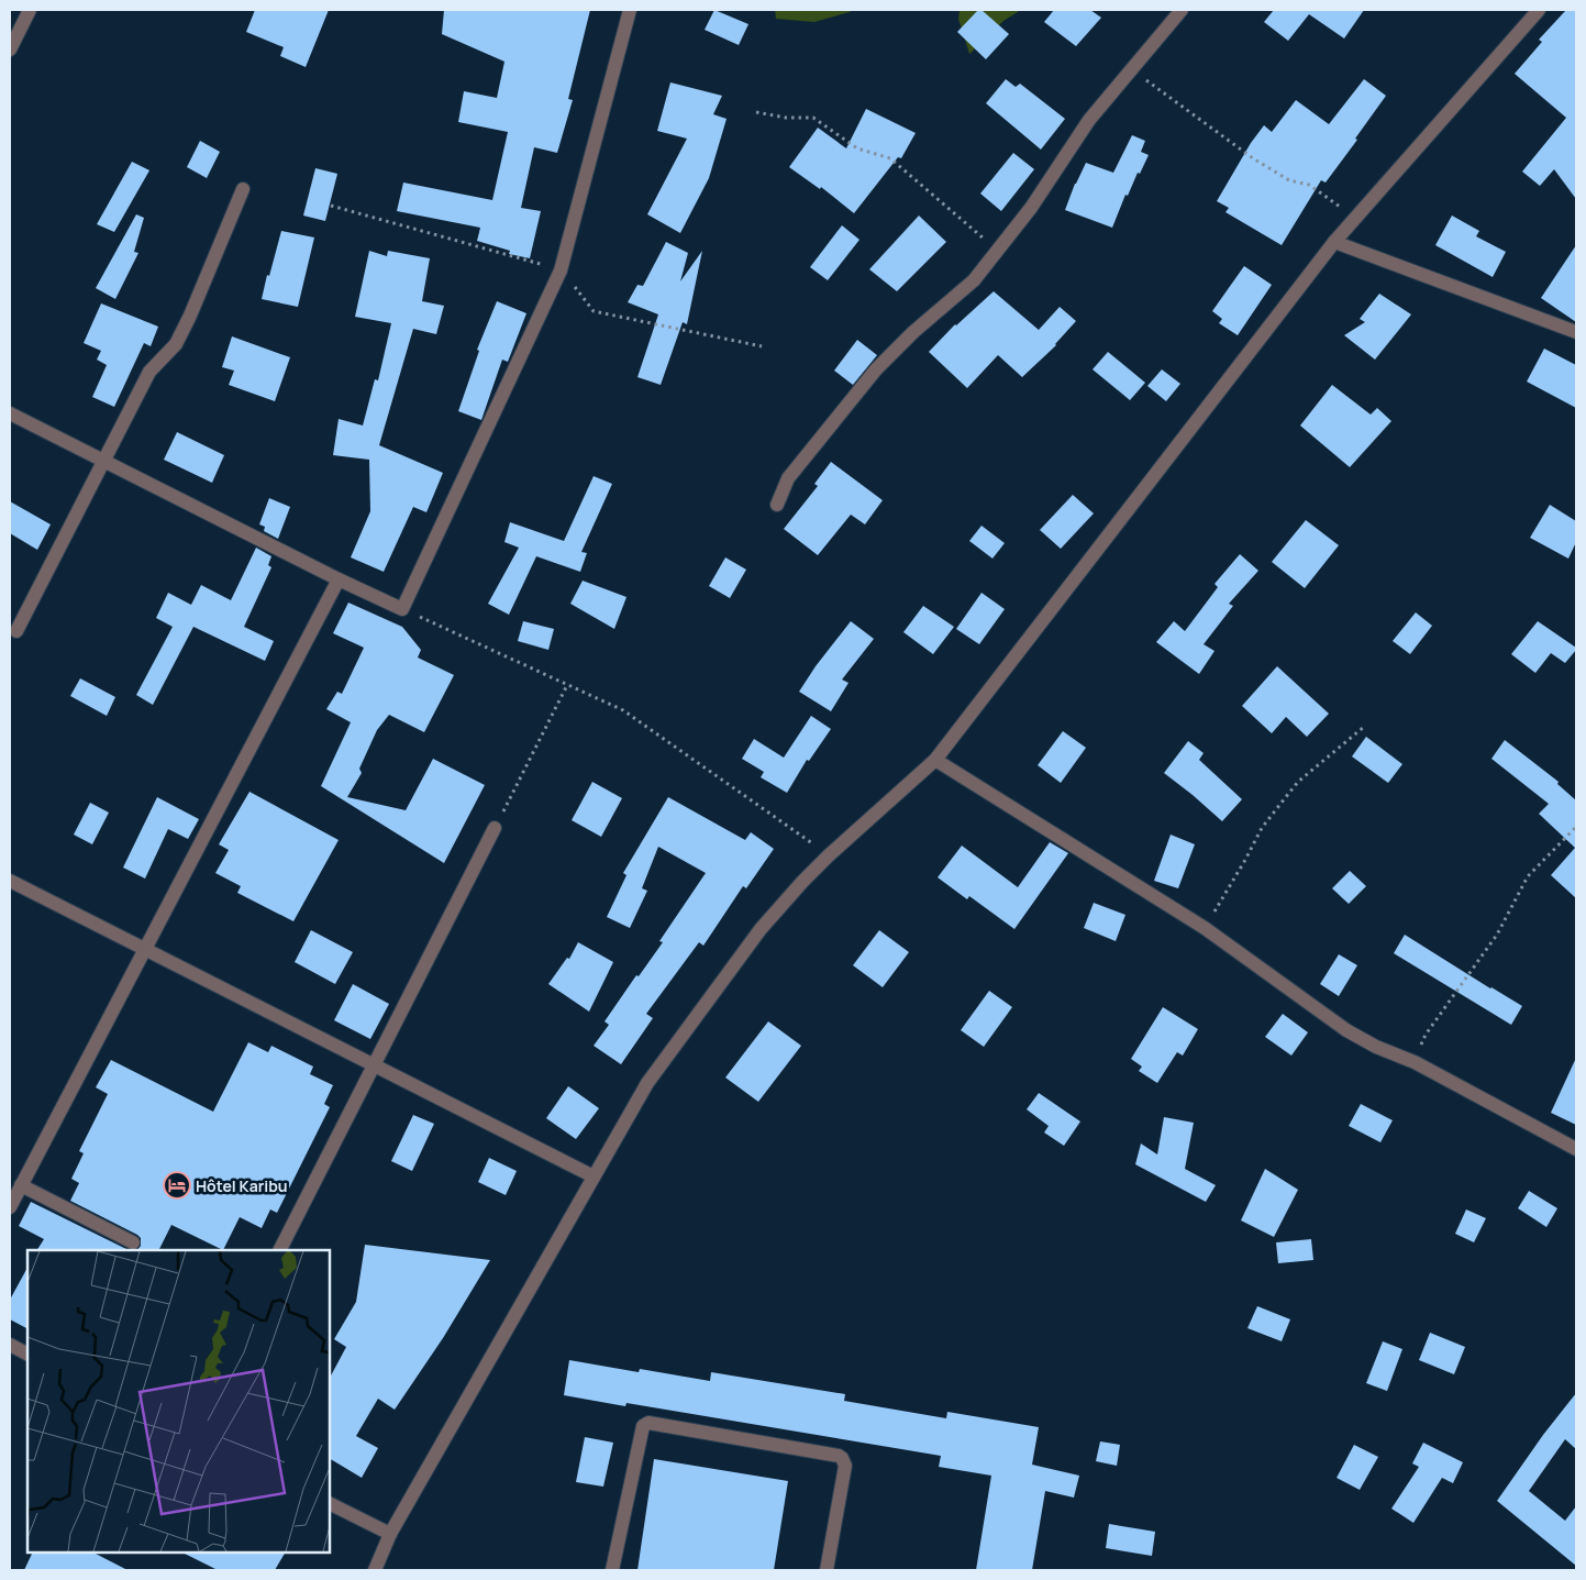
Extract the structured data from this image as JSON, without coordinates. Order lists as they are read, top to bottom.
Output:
{
  "places": {
    "hotel": ["Hôtel Karibu"]
  }
}
